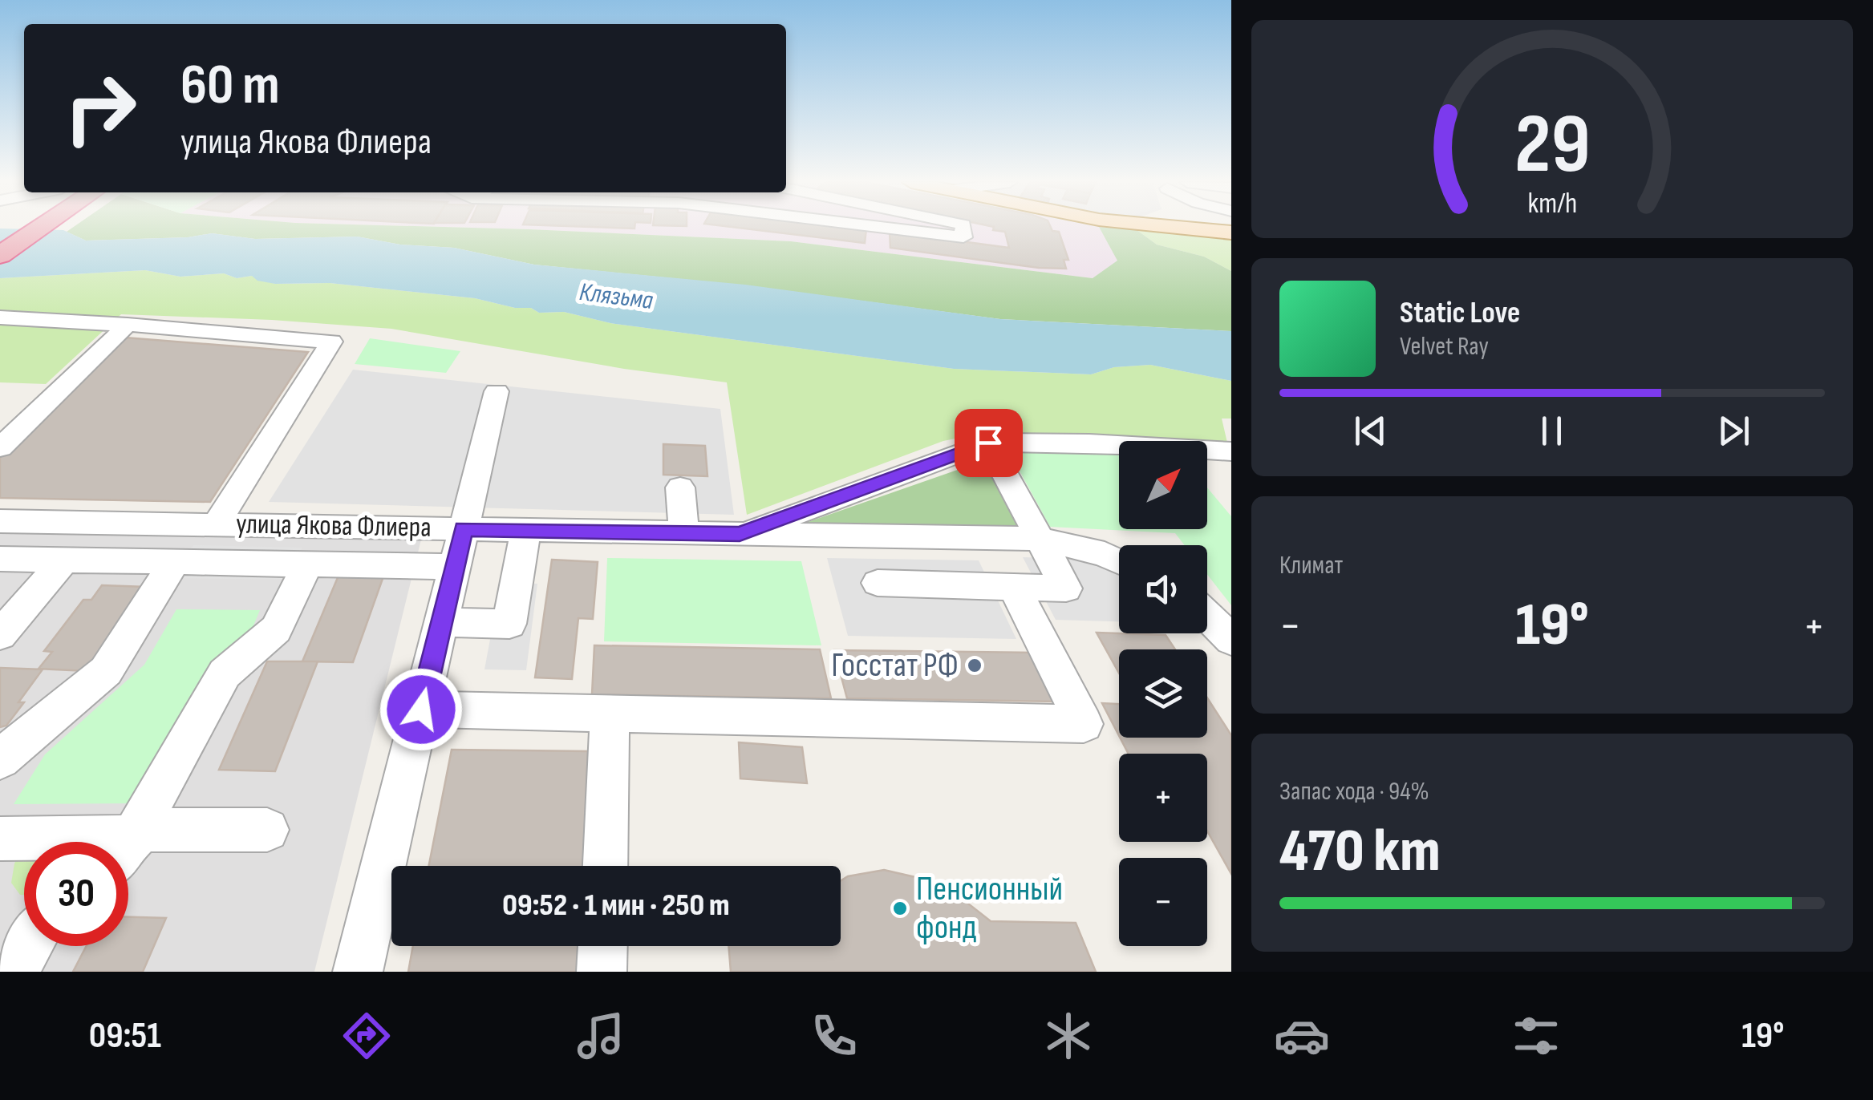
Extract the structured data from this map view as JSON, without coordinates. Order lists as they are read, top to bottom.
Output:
{
  "streets": {
    "street": ["улица Якова Флиера"]
  },
  "water": ["Клязьма"],
  "places": ["Госстат РФ", "Пенсионный фонд"],
  "north": "top right",
  "page": {
    "turn": ["60 m", "улица Якова Флиера"],
    "song": ["Static Love", "Velvet Ray"],
    "map_buttons": ["+", "−"],
    "tile": [
      "Климат",
      ["Запас хода · 94%", "470 km"]
    ],
    "heat": ["−", "19°", "+"],
    "limit": "30",
    "trip": "09:52 · 1 мин · 250 m",
    "tabs": ["09:51", "19°"],
    "gauge": ["29", "km/h"]
  }
}
